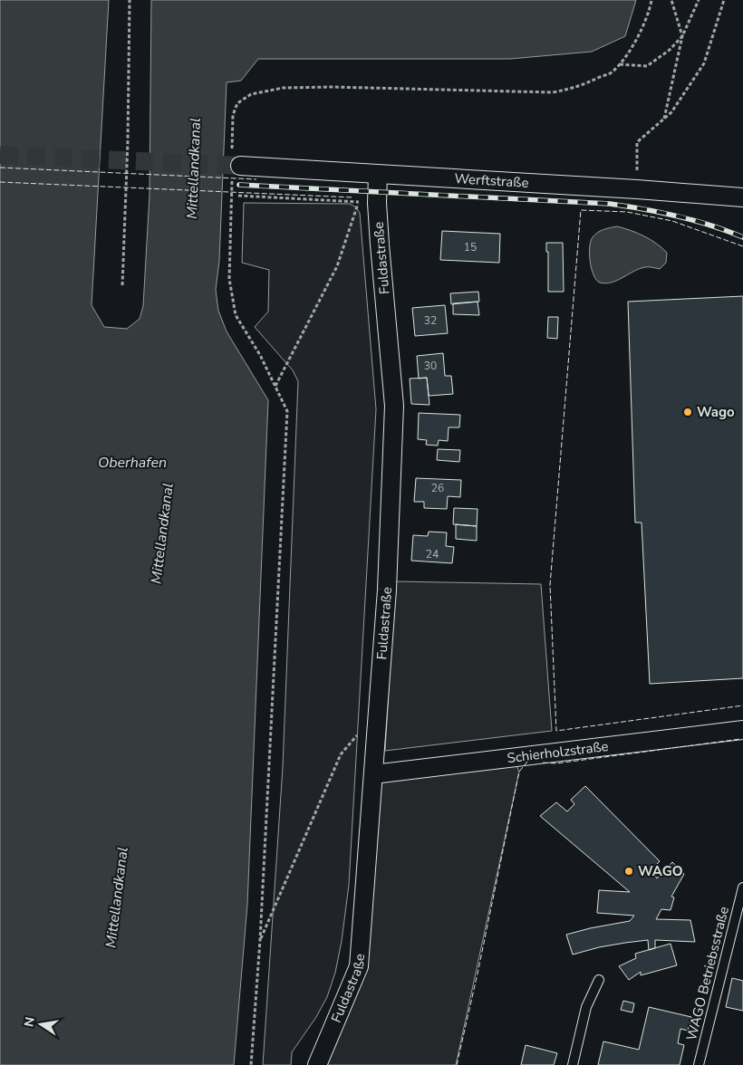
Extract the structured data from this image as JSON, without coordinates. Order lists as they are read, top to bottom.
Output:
{
  "streets": {
    "street": ["Werftstraße", "Fuldastraße", "Schierholzstraße"],
    "lane": ["WAGO Betriebsstraße"]
  },
  "crossings": [
    ["Werftstraße", "Fuldastraße"],
    ["Fuldastraße", "Schierholzstraße"]
  ],
  "water": ["Mittellandkanal", "Oberhafen"],
  "places": ["Wago", "WAGO"],
  "house_numbers": [
    "15",
    "32",
    "30",
    "26",
    "24"
  ],
  "north": "left"
}
